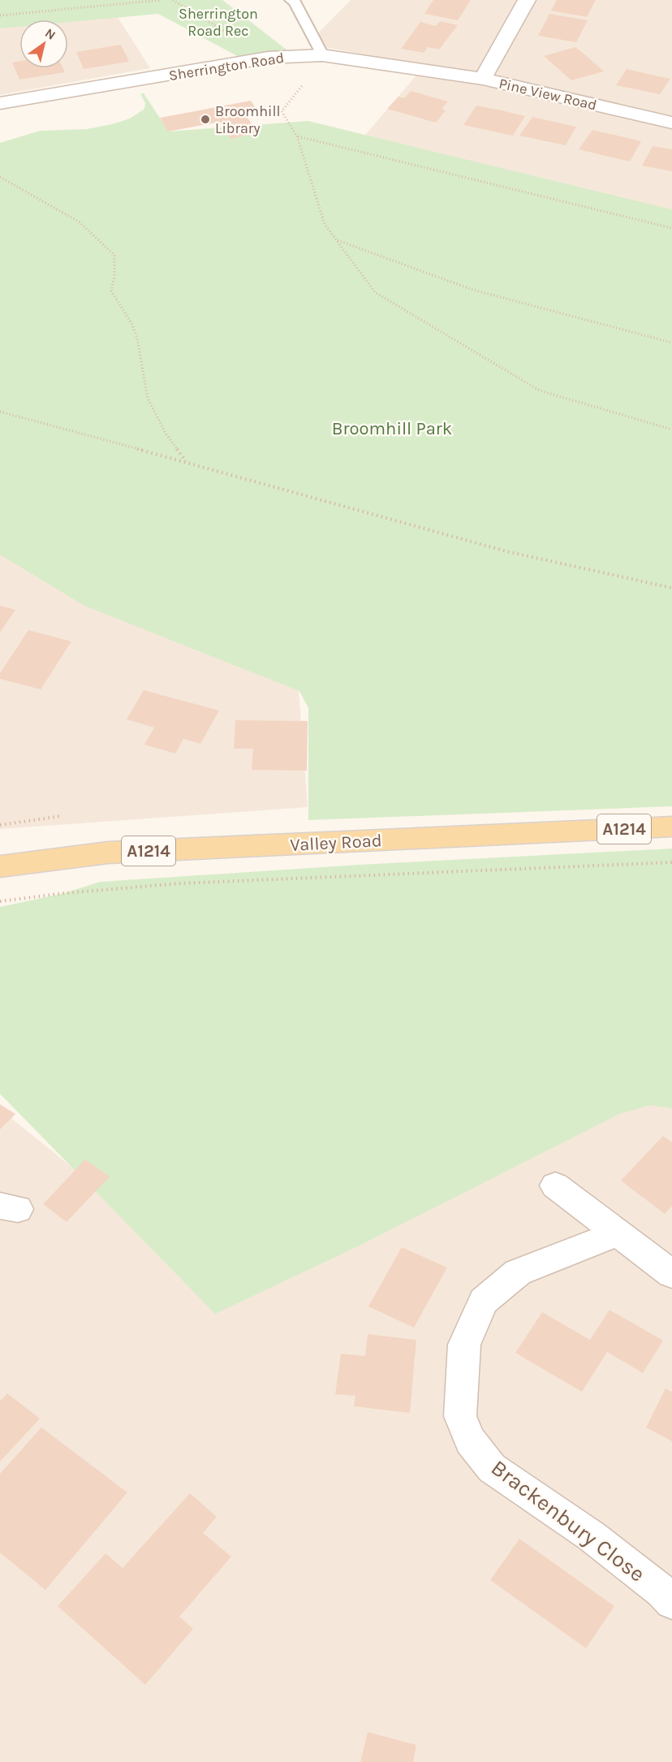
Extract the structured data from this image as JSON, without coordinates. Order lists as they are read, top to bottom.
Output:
{
  "streets": {
    "main road": ["A1214", "Valley Road"],
    "street": ["Sherrington Road", "Pine View Road", "Brackenbury Close"]
  },
  "crossings": [
    ["Sherrington Road", "Pine View Road"]
  ],
  "parks": ["Sherrington Road Rec", "Broomhill Park"],
  "places": ["Broomhill Library"],
  "north": "top right"
}
